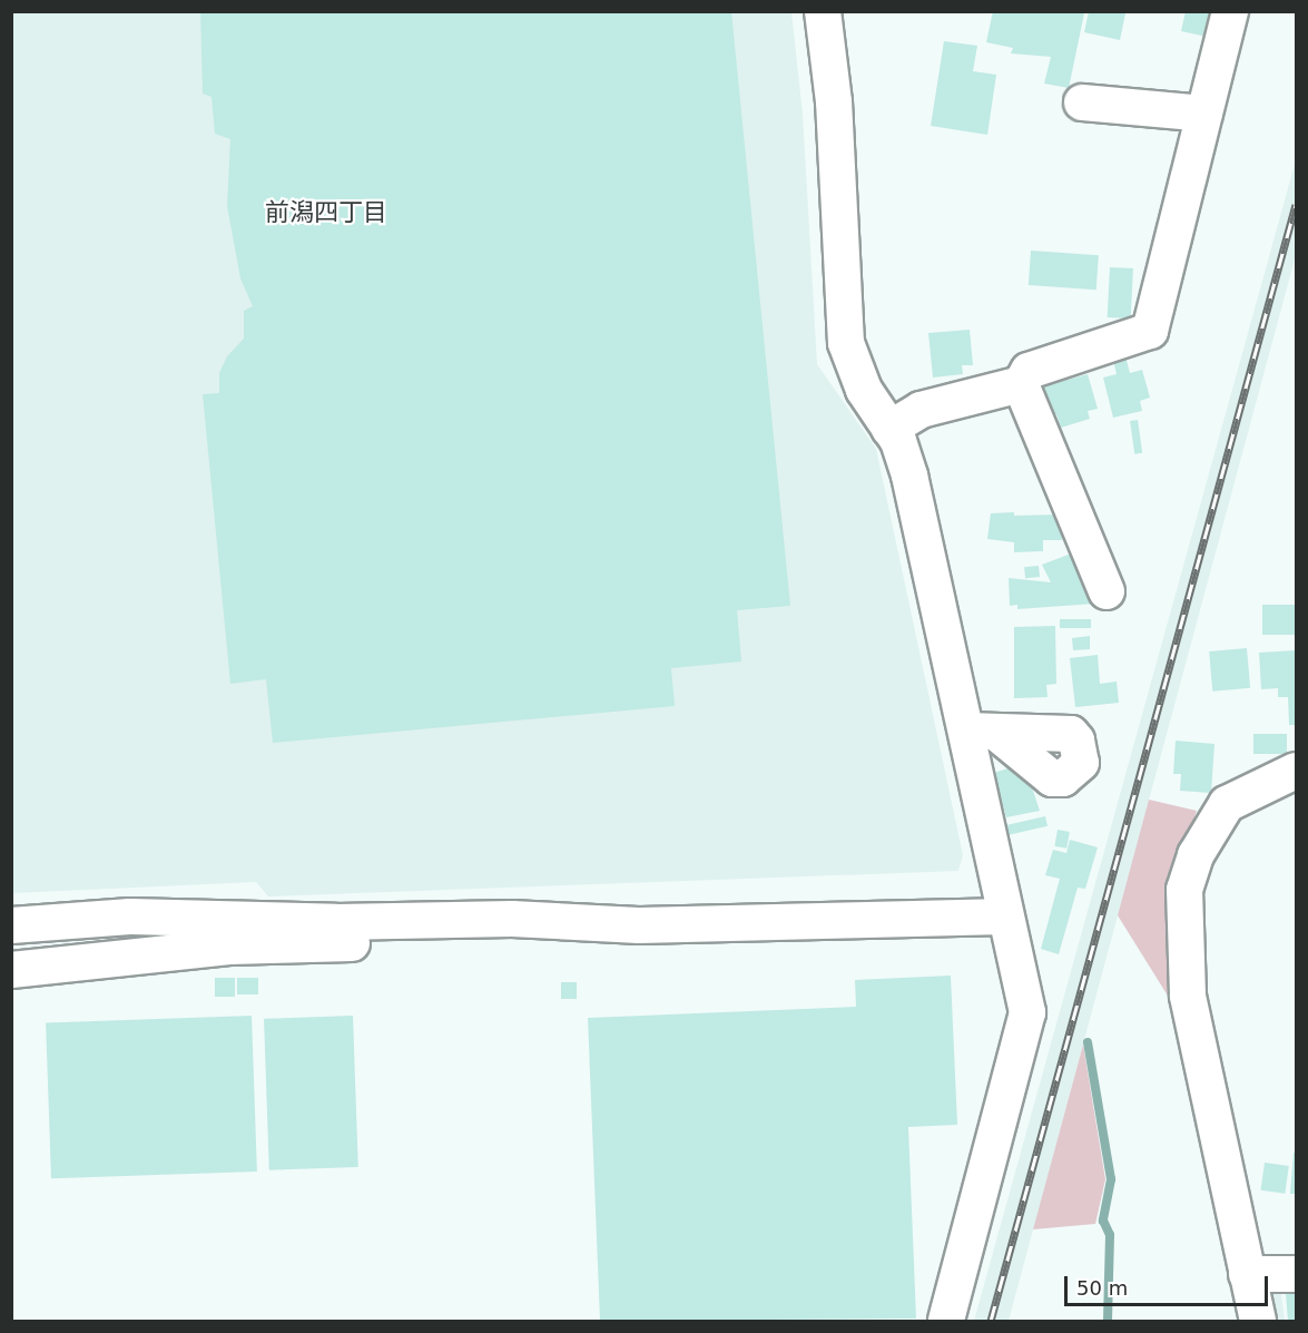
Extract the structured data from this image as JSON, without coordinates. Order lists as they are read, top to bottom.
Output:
{
  "districts": ["前潟四丁目"],
  "scale_bar": "50 m"
}
